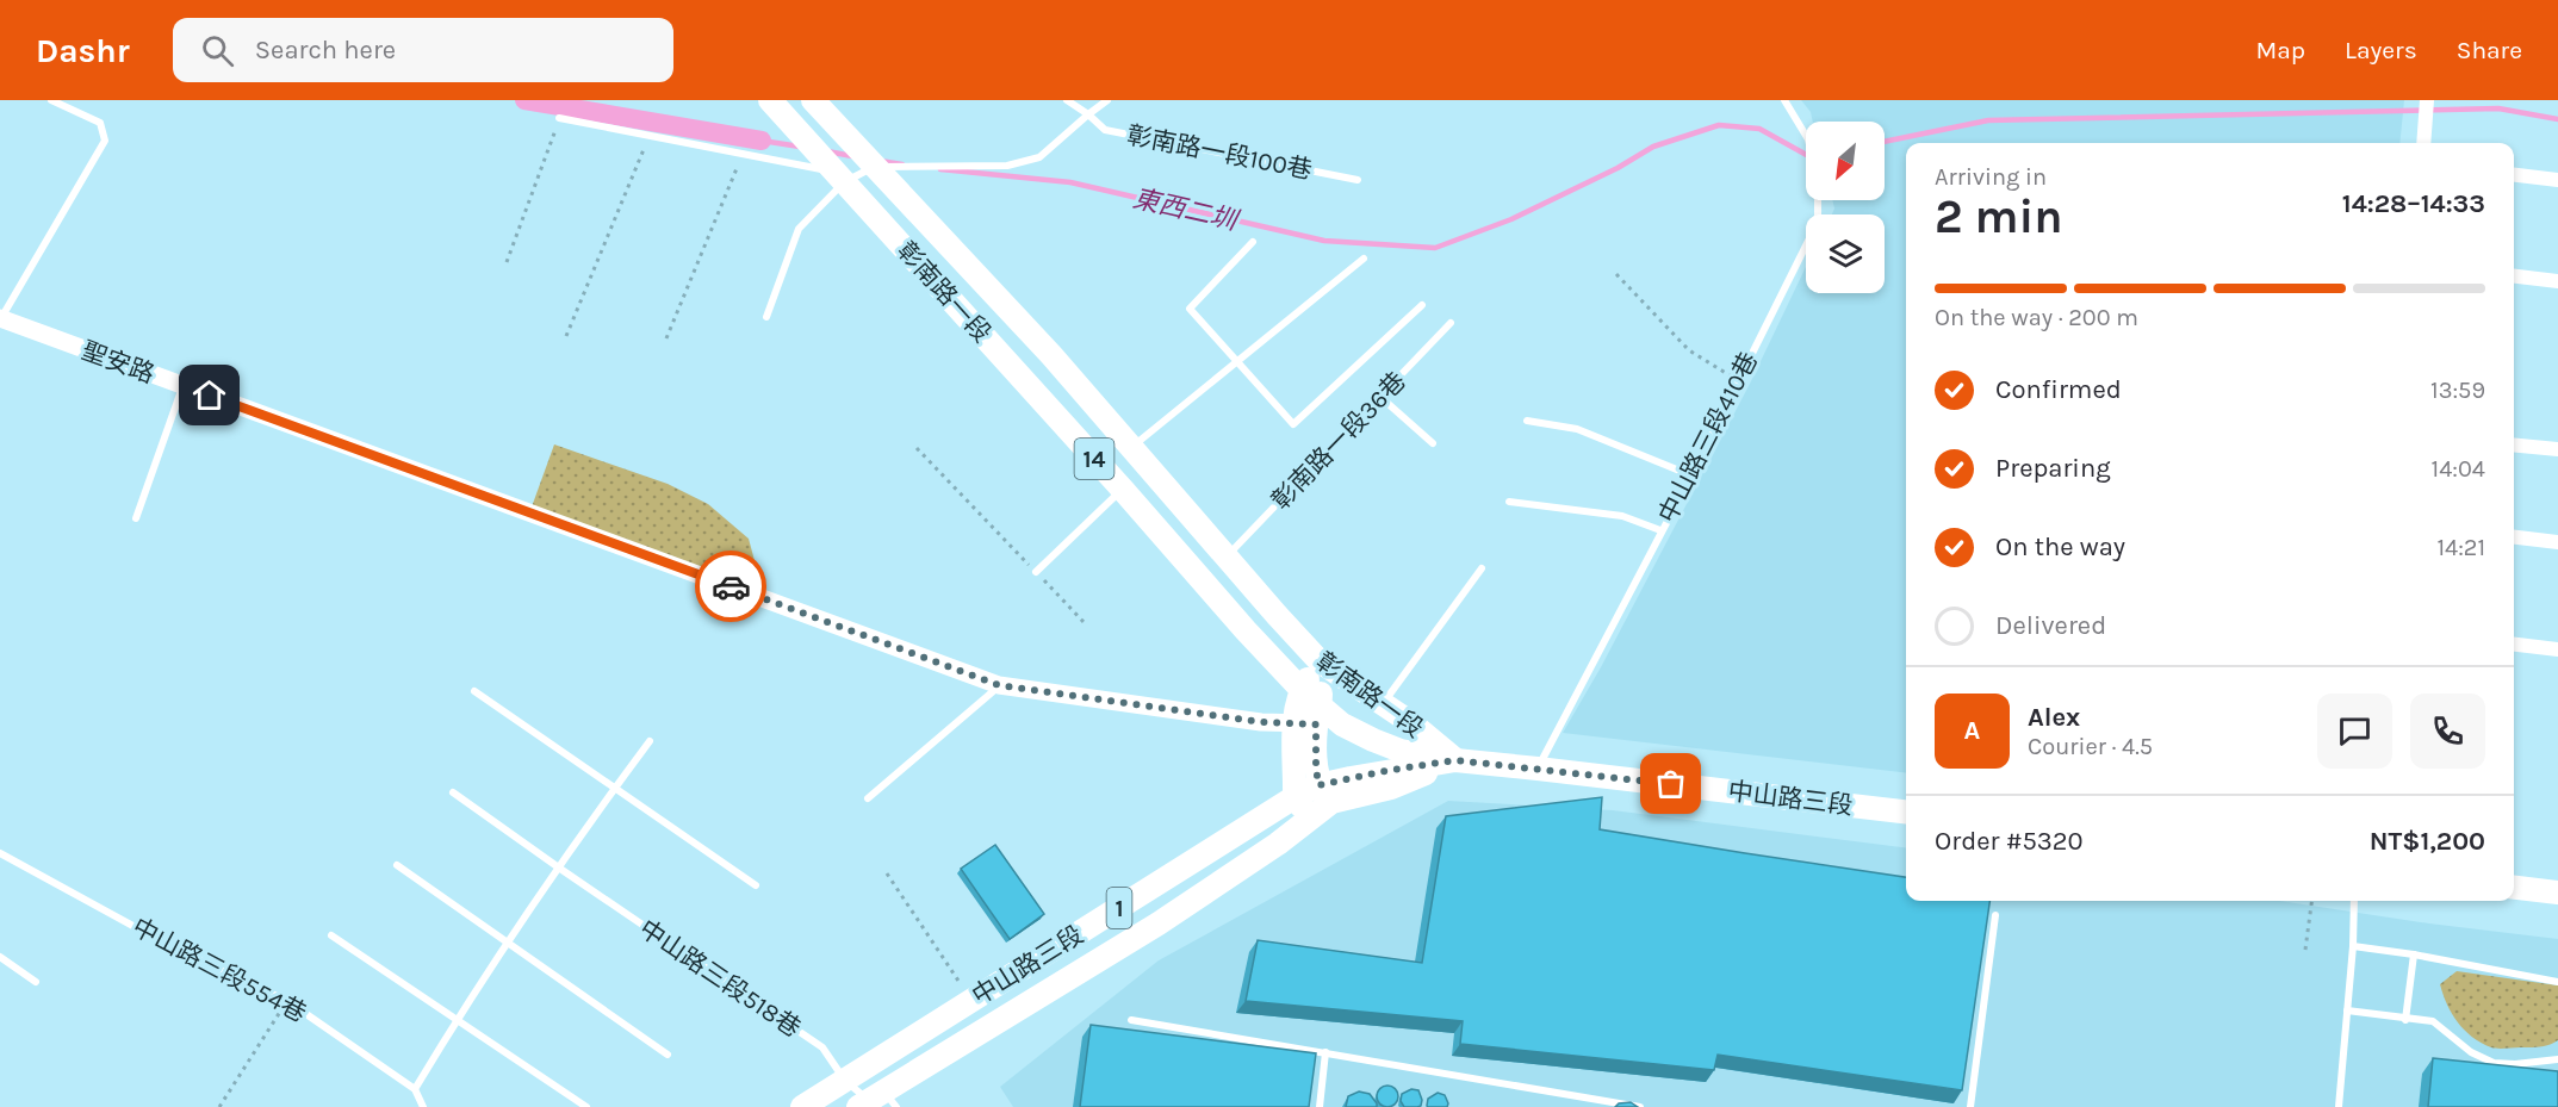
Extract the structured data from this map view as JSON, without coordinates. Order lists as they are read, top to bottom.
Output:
{
  "streets": {
    "main road": [
      "彰南路一段",
      "14",
      "中山路三段",
      "1"
    ],
    "street": ["聖安路"],
    "lane": [
      "彰南路一段100巷",
      "中山路三段410巷",
      "彰南路一段36巷",
      "中山路三段554巷",
      "中山路三段518巷"
    ]
  },
  "crossings": [
    ["彰南路一段100巷", "彰南路一段"],
    ["彰南路一段", "聖安路"],
    ["彰南路一段", "彰南路一段36巷"],
    ["彰南路一段", "中山路三段"],
    ["中山路三段410巷", "中山路三段"],
    ["中山路三段", "中山路三段518巷"]
  ],
  "water": ["東西二圳"],
  "north": "bottom left",
  "page": {
    "header": "Dashr",
    "search": "Search here",
    "nav": ["Map", "Layers", "Share"],
    "heading": ["2 min", "Arriving in", "14:28–14:33"],
    "panel": [
      "Alex",
      "Courier · 4.5",
      "Order #5320",
      "NT$1,200"
    ],
    "bar": "On the way · 200 m",
    "list": [
      ["Confirmed", "13:59"],
      ["Preparing", "14:04"],
      ["On the way", "14:21"],
      "Delivered"
    ],
    "round": "A"
  }
}
